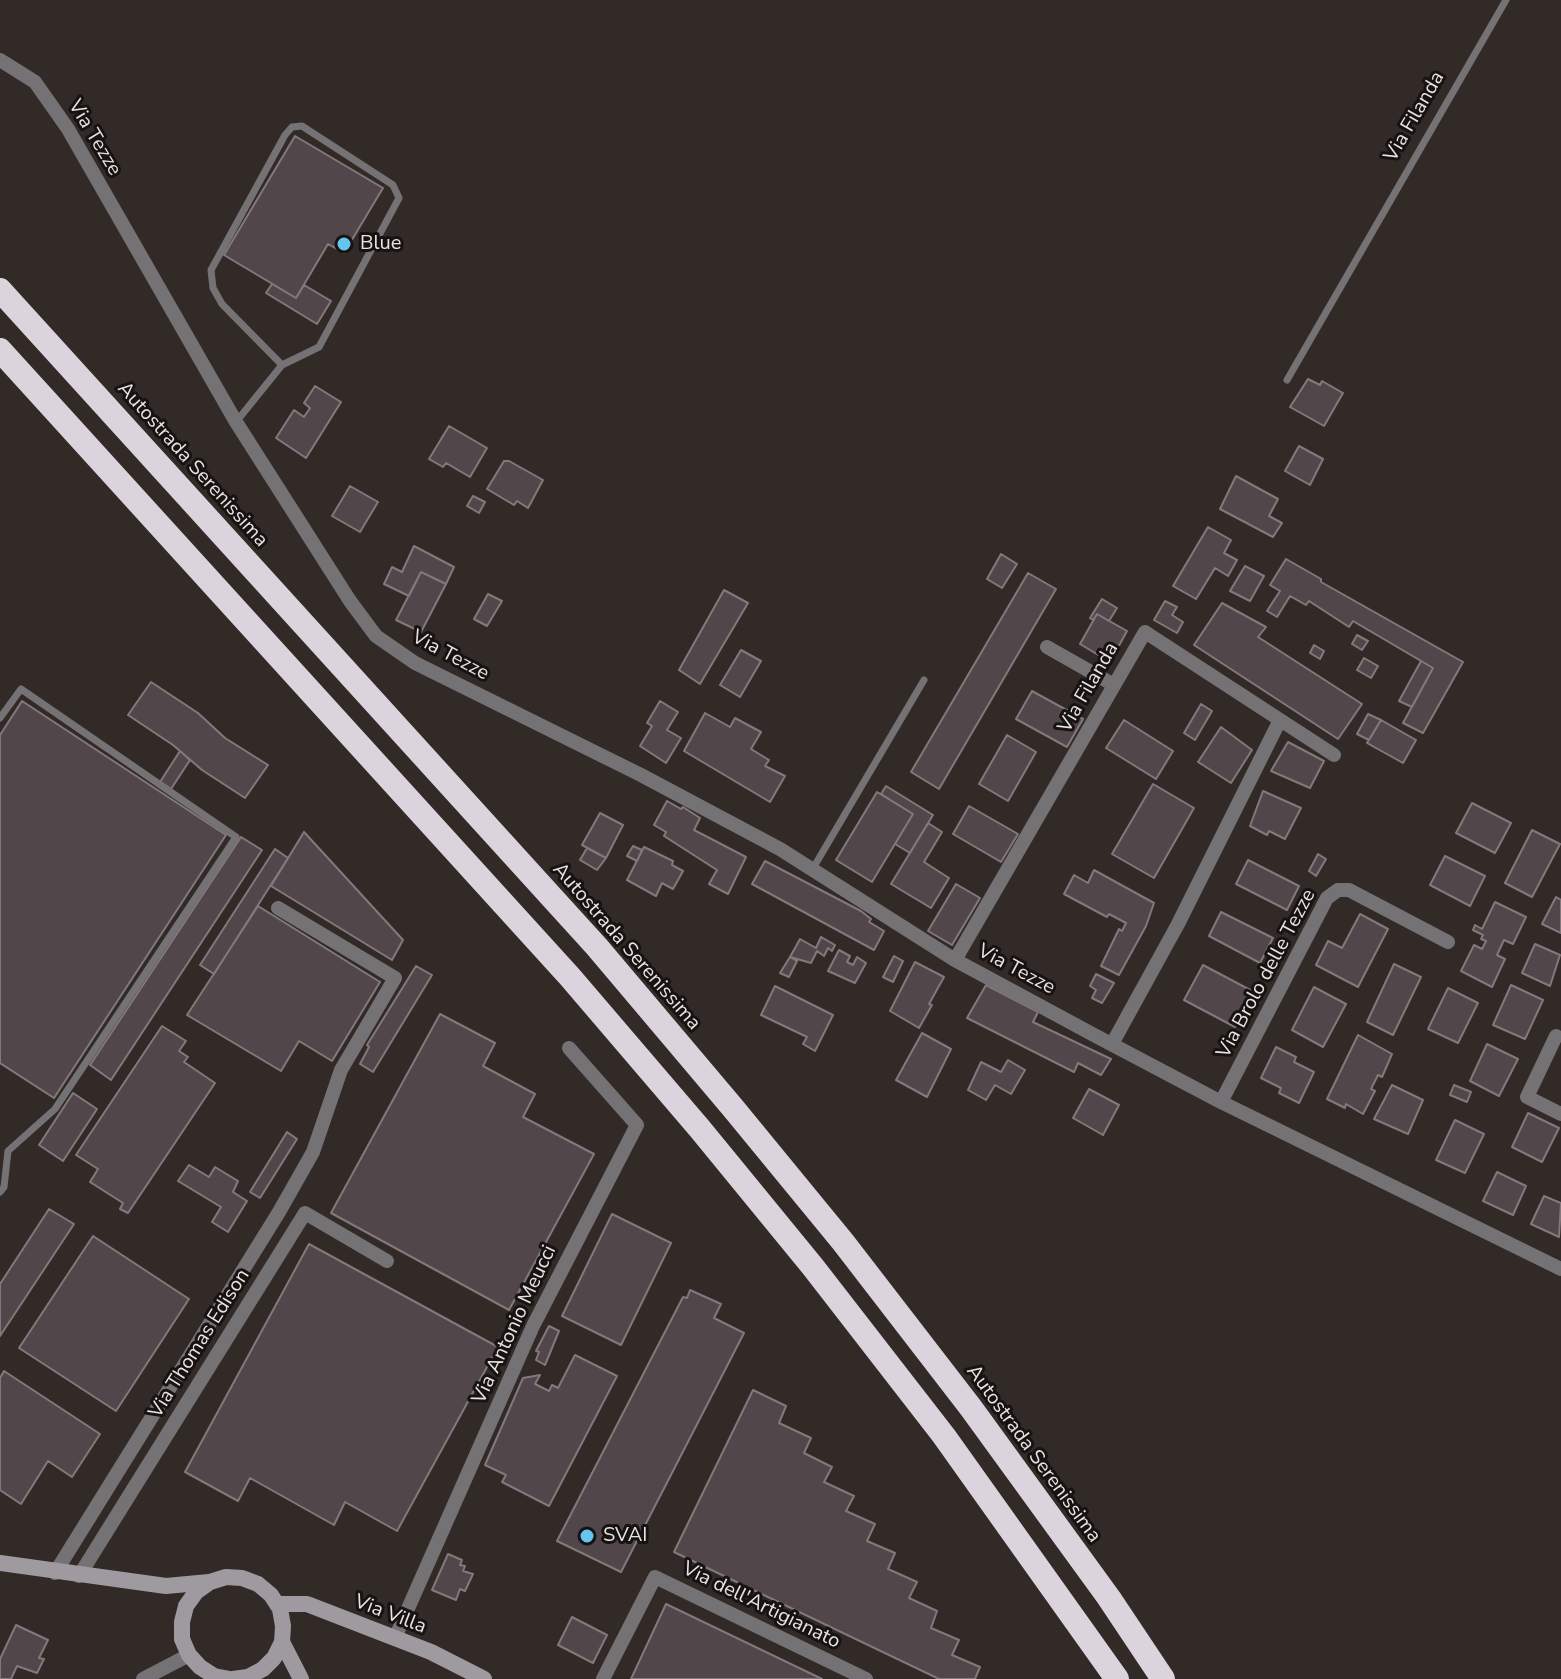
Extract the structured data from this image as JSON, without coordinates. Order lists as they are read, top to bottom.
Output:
{
  "streets": {
    "highway": ["Autostrada Serenissima"],
    "street": [
      "Via Filanda",
      "Via Tezze",
      "Via Brolo delle Tezze",
      "Via Antonio Meucci",
      "Via Thomas Edison",
      "Via dell'Artigianato",
      "Via Villa"
    ]
  },
  "crossings": [
    ["Via Filanda", "Via Tezze"],
    ["Via Tezze", "Via Brolo delle Tezze"],
    ["Via Antonio Meucci", "Via Villa"]
  ],
  "places": ["Blue", "SVAI"]
}
